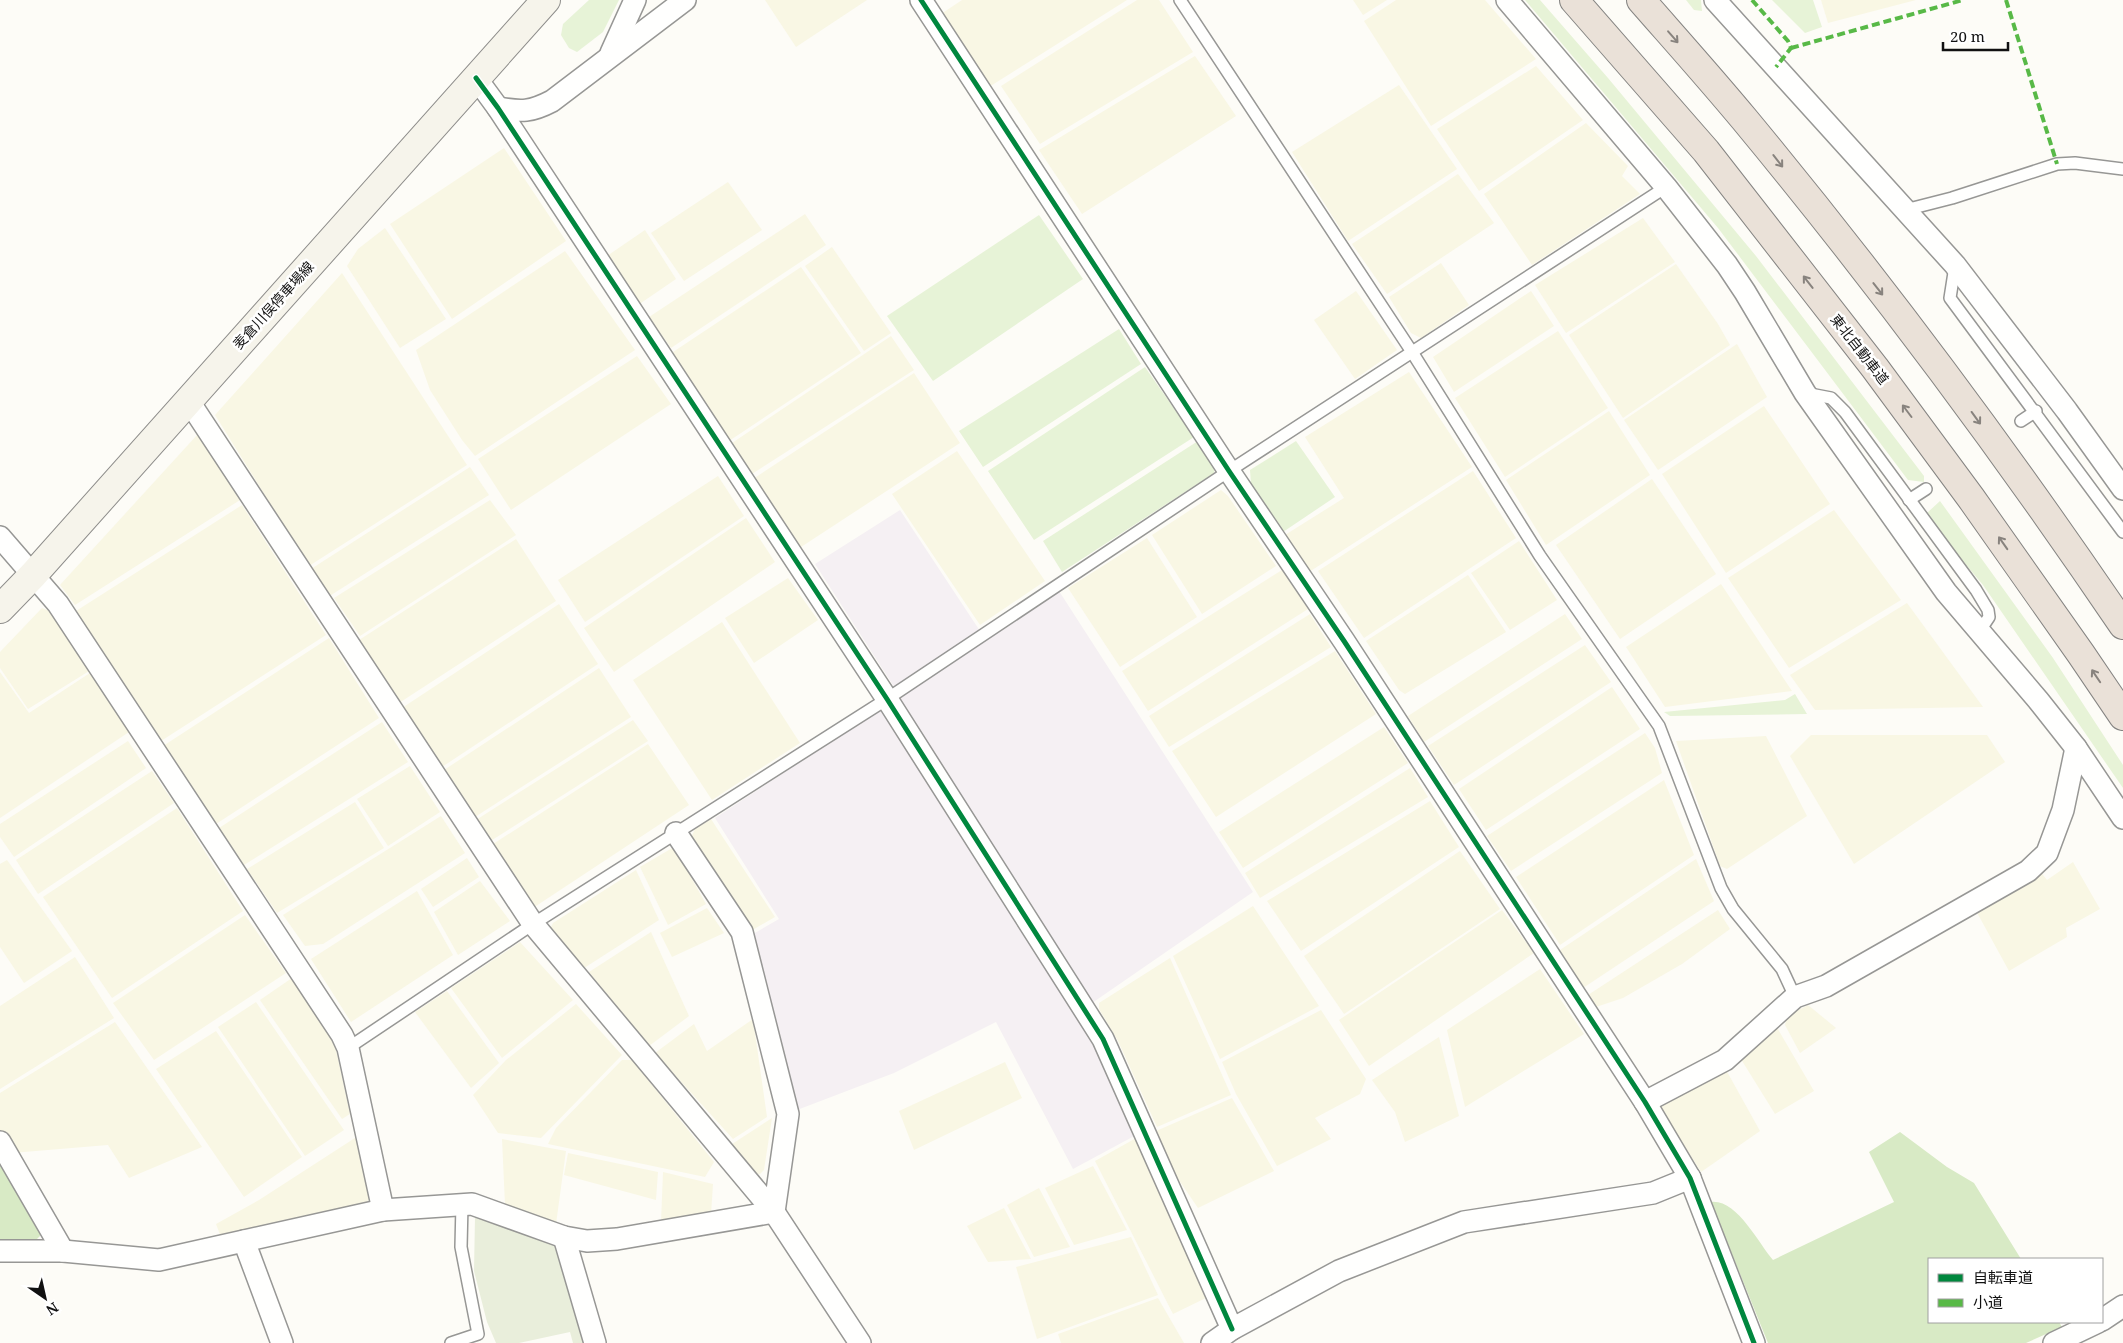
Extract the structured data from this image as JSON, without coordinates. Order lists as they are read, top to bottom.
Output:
{
  "streets": {
    "highway": ["東北自動車道"],
    "main road": ["麦倉川俣停車場線"]
  },
  "legend": ["自転車道", "小道"],
  "scale_bar": "20 m",
  "north": "bottom right"
}
